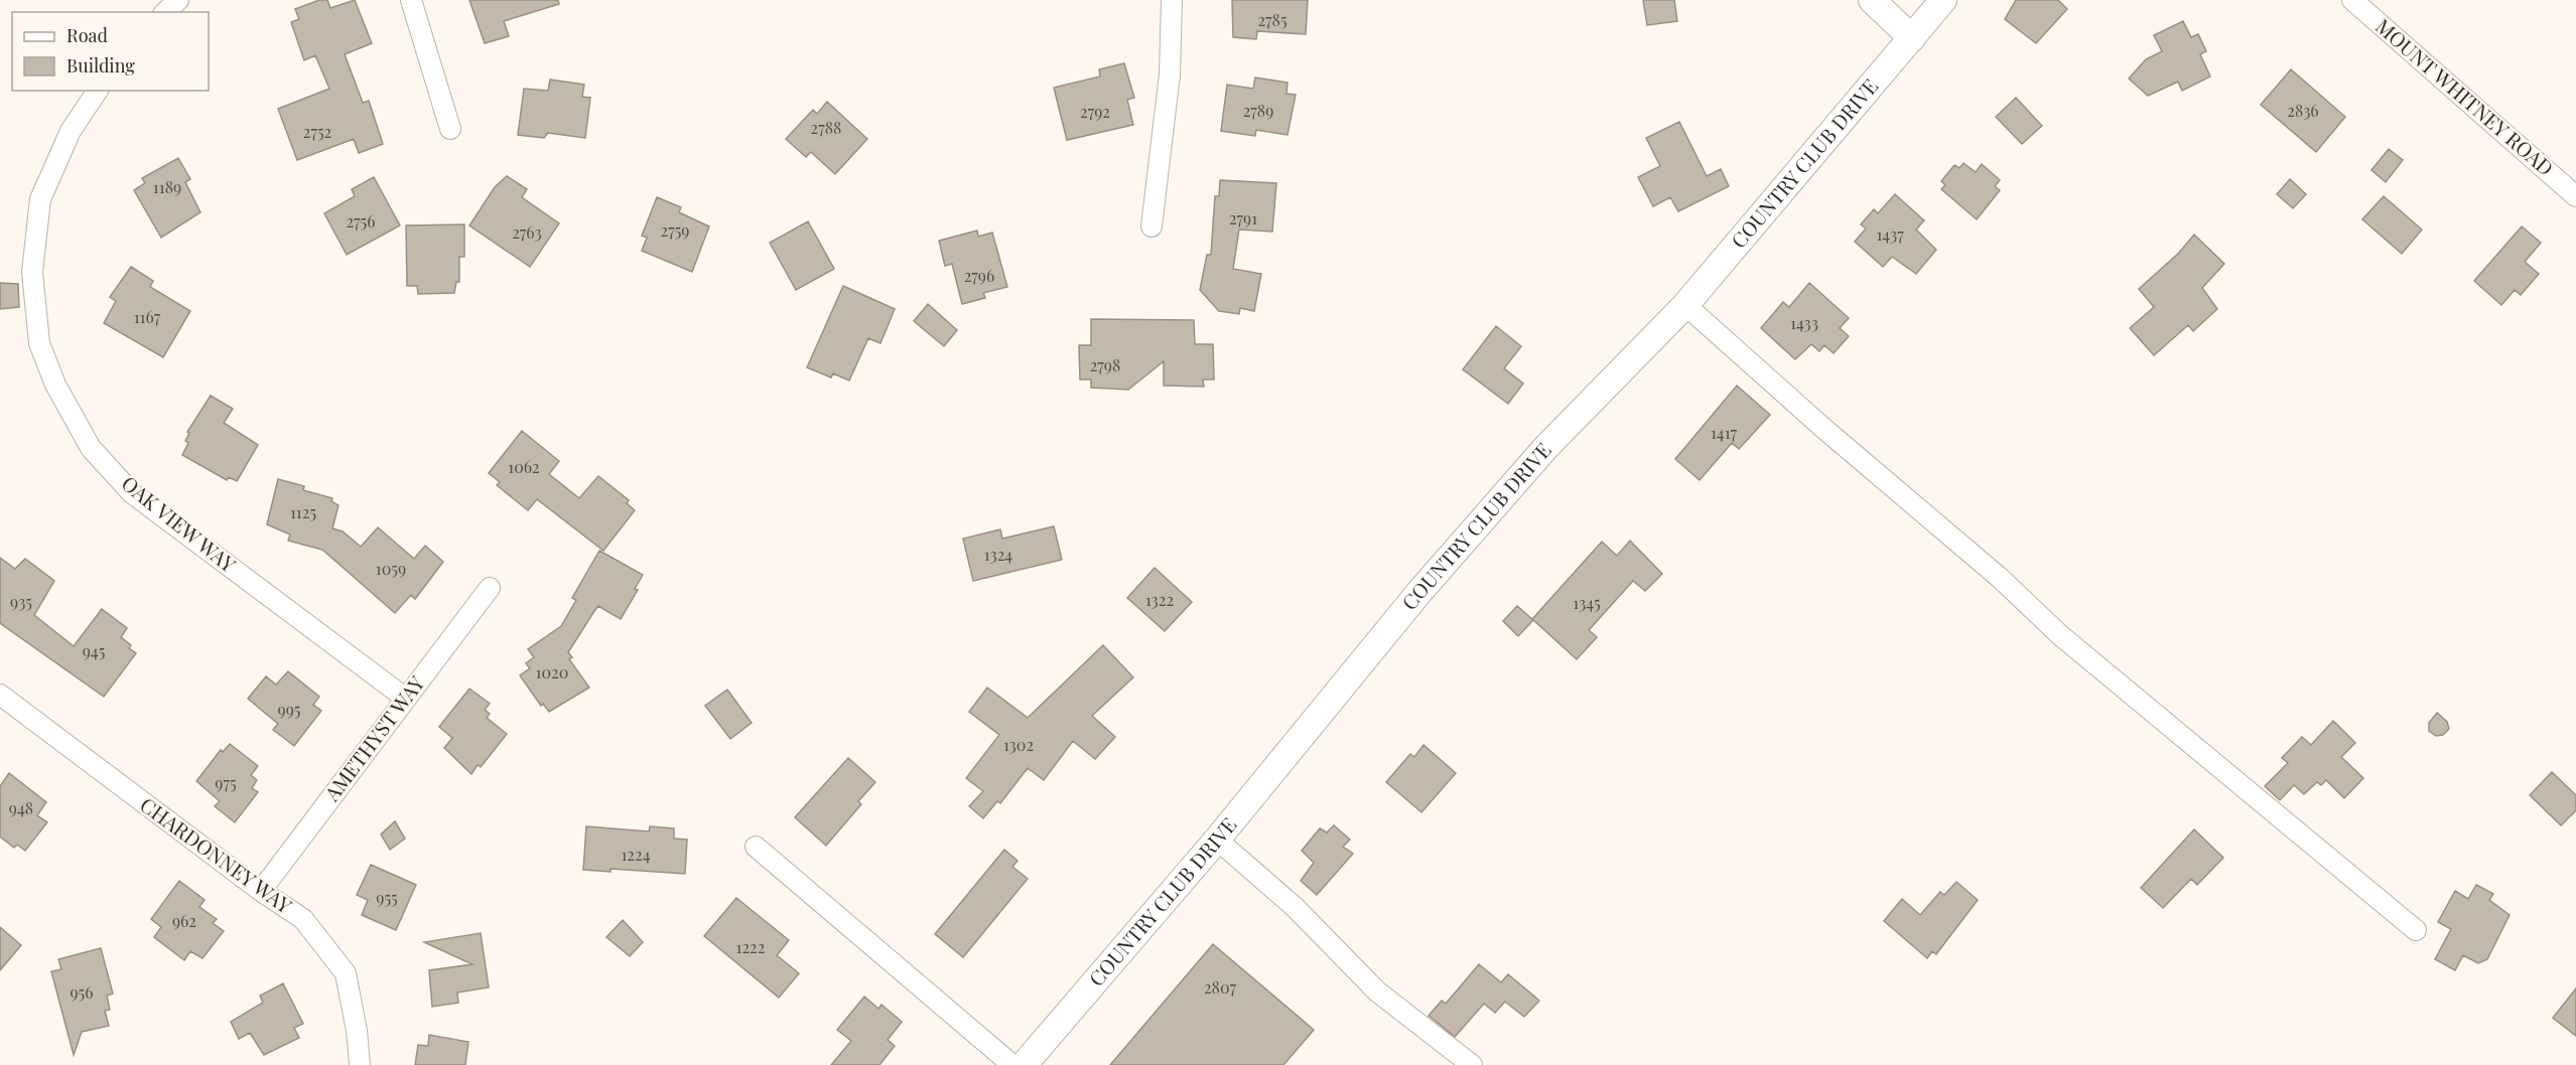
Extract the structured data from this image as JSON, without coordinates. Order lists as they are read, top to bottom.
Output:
{
  "streets": {
    "street": [
      "MOUNT WHITNEY ROAD",
      "COUNTRY CLUB DRIVE",
      "OAK VIEW WAY",
      "AMETHYST WAY",
      "CHARDONNEY WAY"
    ]
  },
  "crossings": [
    ["OAK VIEW WAY", "AMETHYST WAY"],
    ["AMETHYST WAY", "CHARDONNEY WAY"]
  ],
  "house_numbers": [
    "2785",
    "2789",
    "2836",
    "2792",
    "2788",
    "2752",
    "1189",
    "2791",
    "2756",
    "2759",
    "2763",
    "1437",
    "2796",
    "1167",
    "1433",
    "2798",
    "1417",
    "1062",
    "1125",
    "1324",
    "1059",
    "1322",
    "935",
    "1345",
    "945",
    "1020",
    "995",
    "1302",
    "975",
    "948",
    "1224",
    "955",
    "962",
    "1222",
    "2807",
    "956"
  ],
  "legend": ["Road", "Building"]
}
